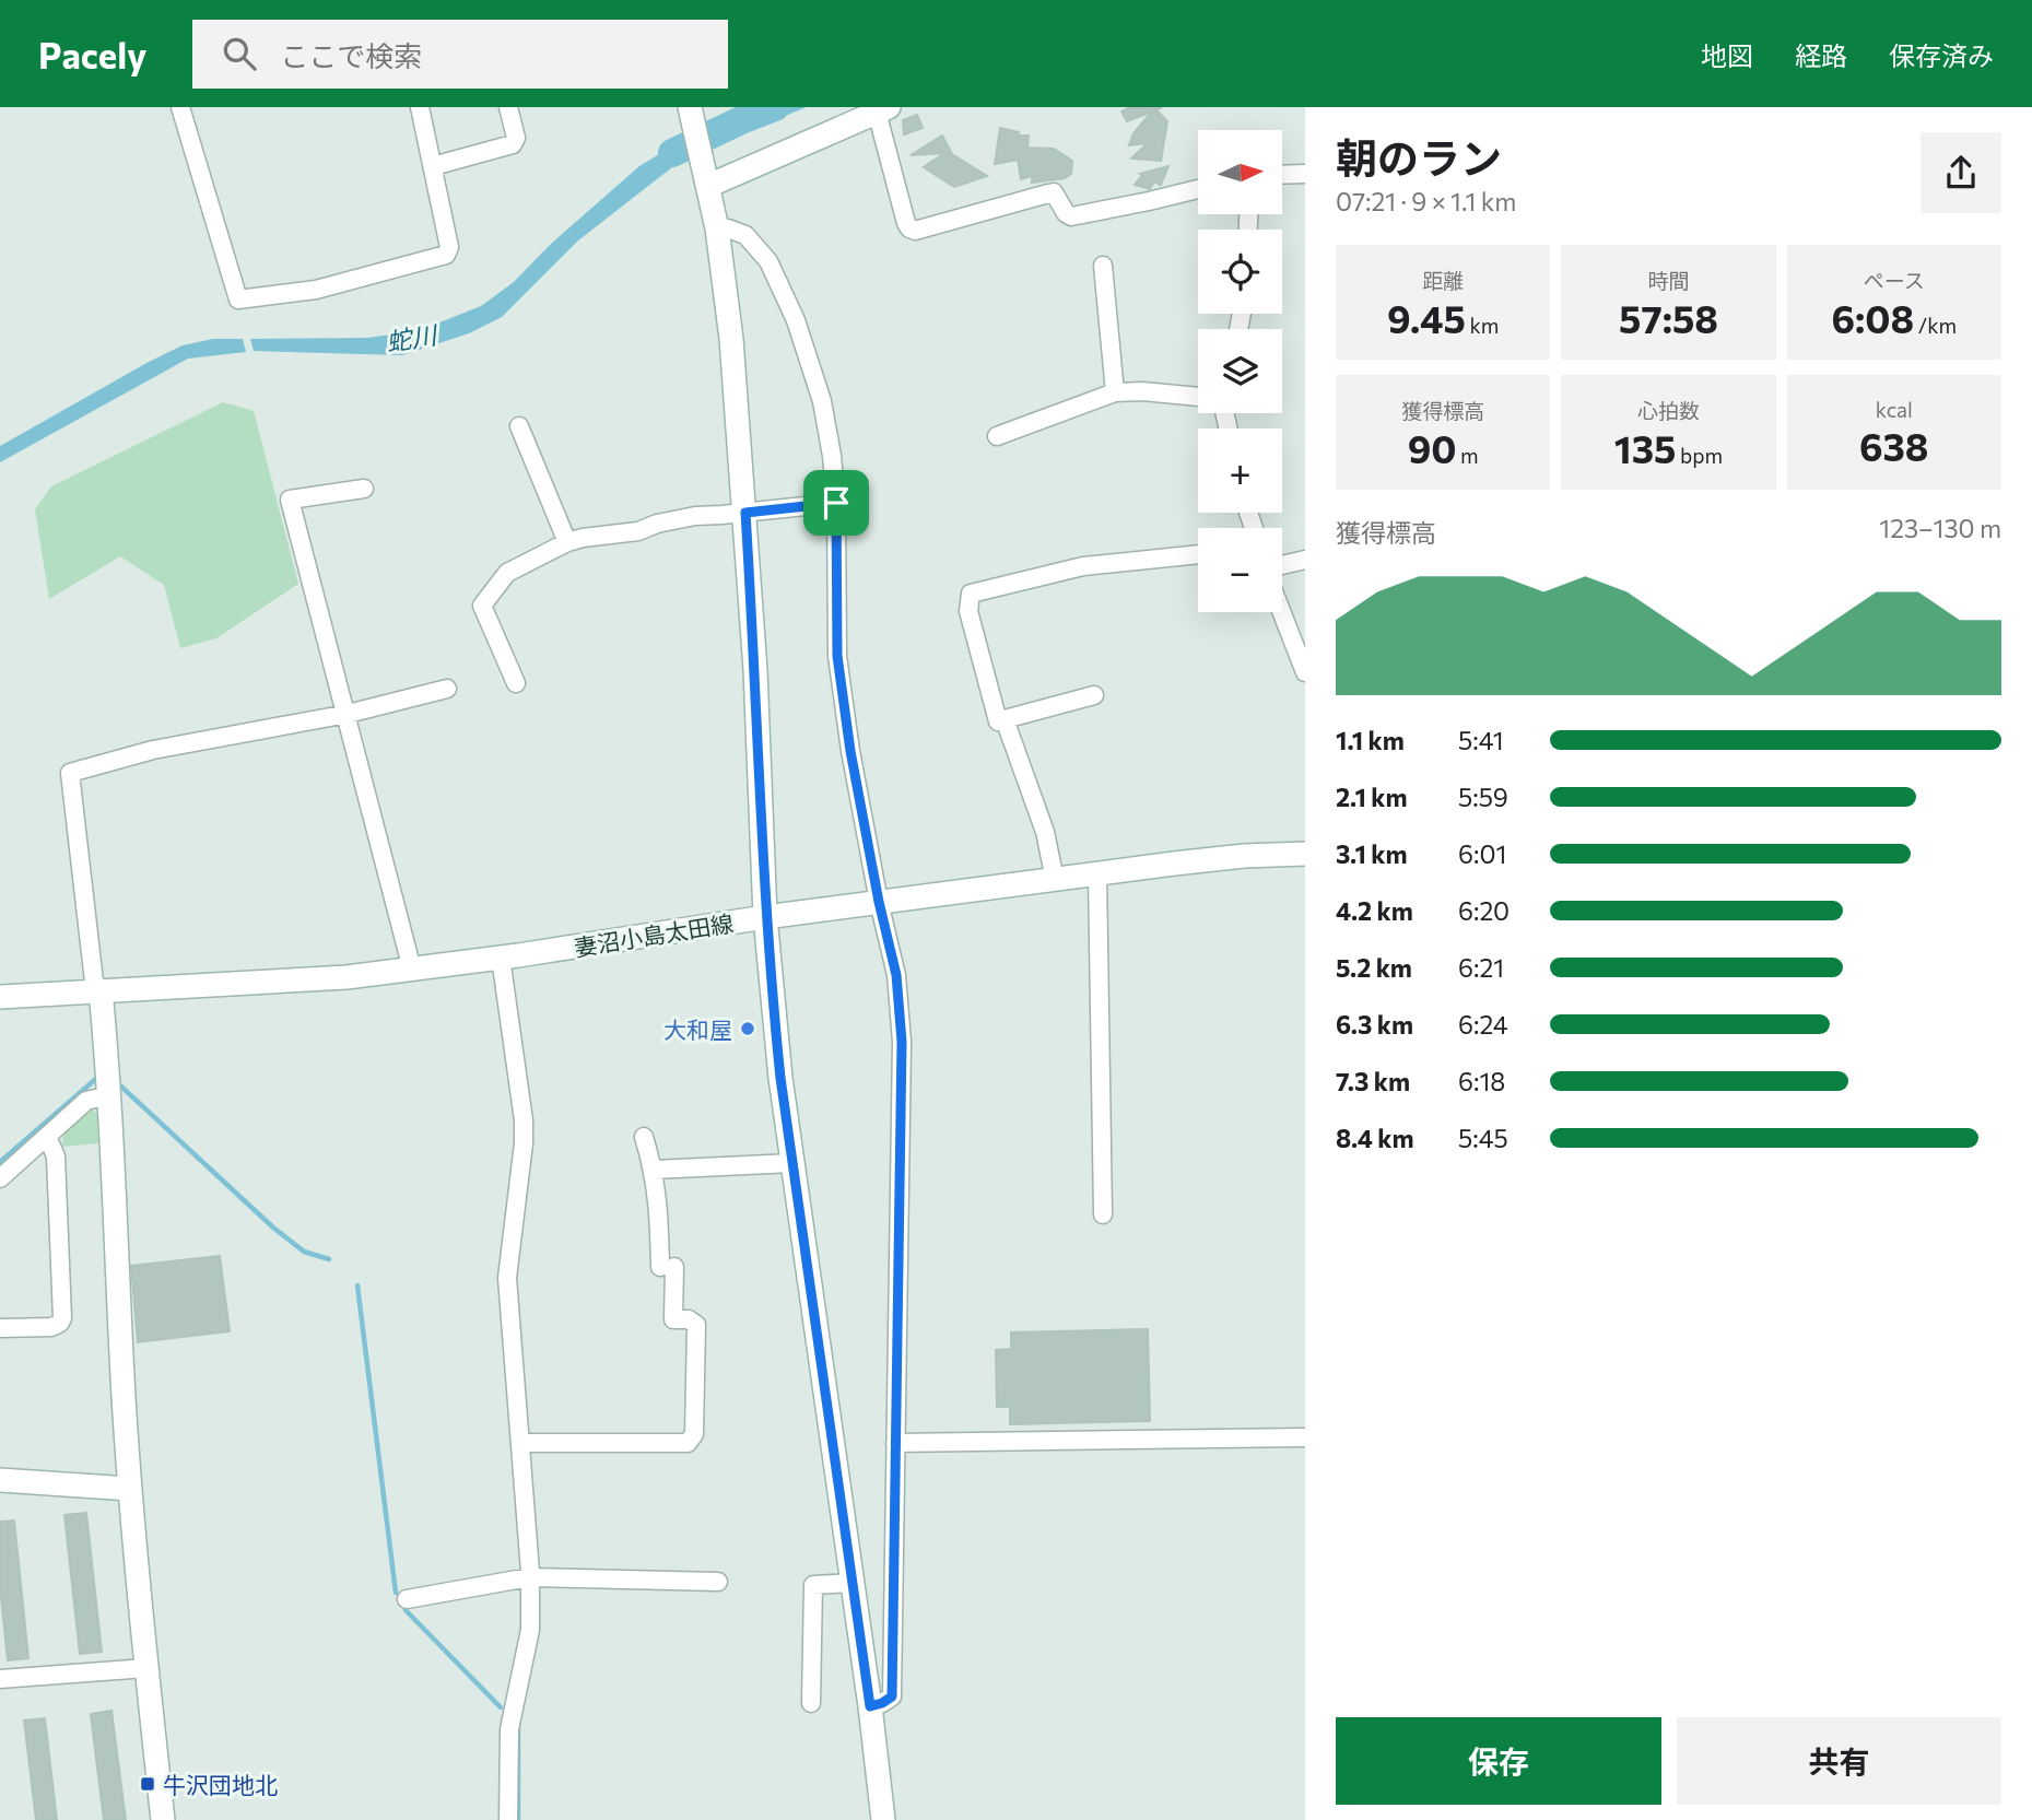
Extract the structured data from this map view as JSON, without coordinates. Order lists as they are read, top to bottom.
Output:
{
  "streets": {
    "main road": ["妻沼小島太田線"]
  },
  "water": ["蛇川"],
  "places": {
    "other": ["大和屋"],
    "transit": ["牛沢団地北"]
  },
  "north": "right",
  "page": {
    "header": "Pacely",
    "search": "ここで検索",
    "nav": ["地図", "経路", "保存済み"],
    "heading": ["朝のラン", "07:21 · 9 × 1.1 km"],
    "map_buttons": ["+", "−"],
    "stats": [
      ["距離", "9.45 km"],
      ["時間", "57:58"],
      ["ペース", "6:08 /km"],
      ["獲得標高", "90 m"],
      ["心拍数", "135 bpm"],
      ["kcal", "638"]
    ],
    "chart": ["獲得標高", "123–130 m"],
    "list": [
      {
        "name": "1.1 km",
        "note": "5:41"
      },
      {
        "name": "2.1 km",
        "note": "5:59"
      },
      {
        "name": "3.1 km",
        "note": "6:01"
      },
      {
        "name": "4.2 km",
        "note": "6:20"
      },
      {
        "name": "5.2 km",
        "note": "6:21"
      },
      {
        "name": "6.3 km",
        "note": "6:24"
      },
      {
        "name": "7.3 km",
        "note": "6:18"
      },
      {
        "name": "8.4 km",
        "note": "5:45"
      }
    ],
    "buttons": ["保存", "共有"]
  }
}
